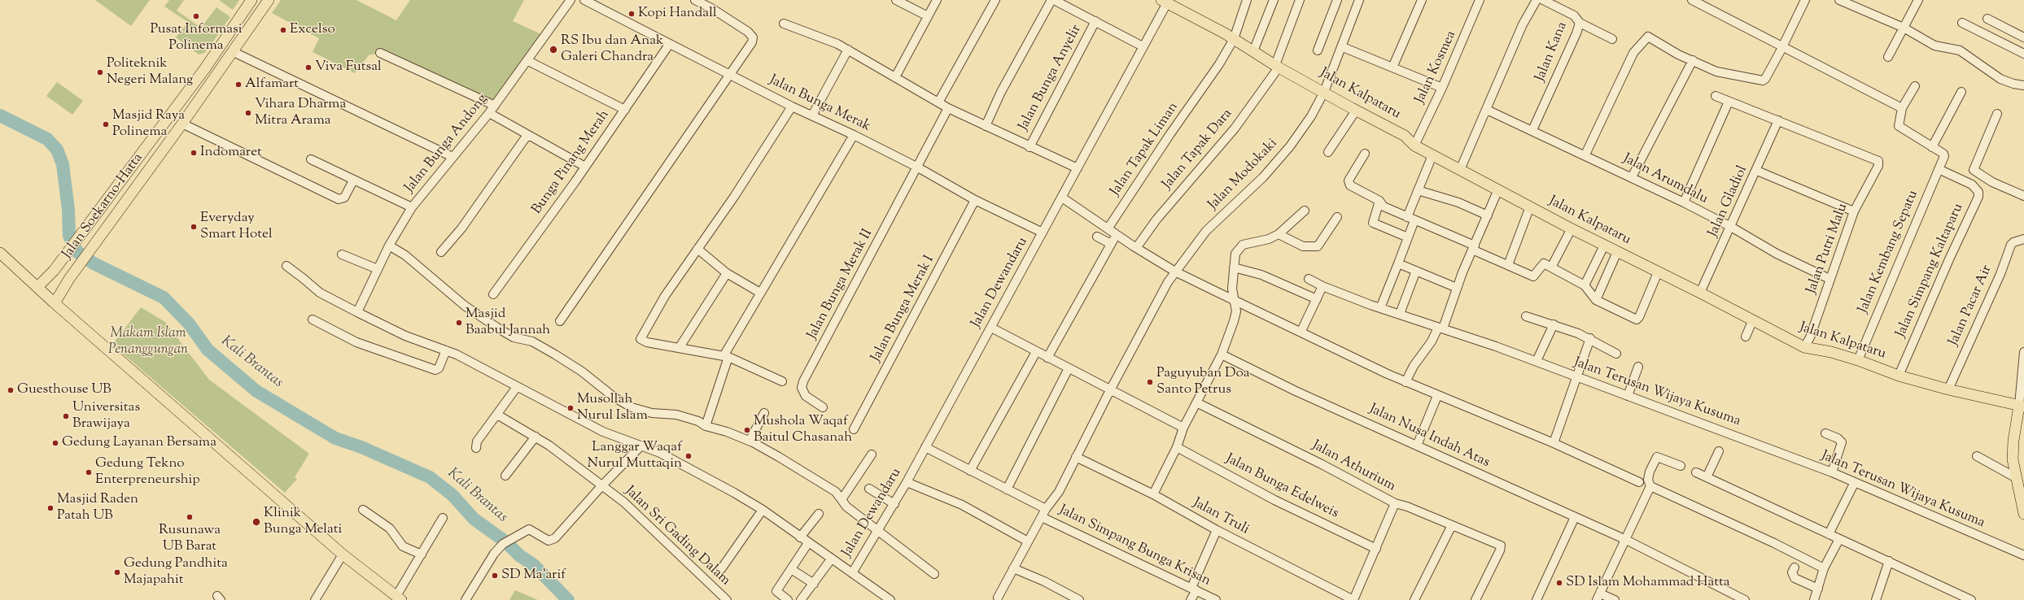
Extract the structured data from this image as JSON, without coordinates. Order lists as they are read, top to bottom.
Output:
{
  "streets": {
    "main road": ["Jalan Kalpataru", "Jalan Soekarno-Hatta"],
    "street": [
      "Jalan Kana",
      "Jalan Kosmea",
      "Jalan Bunga Anyelir",
      "Jalan Bunga Merak",
      "Jalan Bunga Andong",
      "Jalan Tapak Liman",
      "Jalan Tapak Dara",
      "Bunga Pinang Merah",
      "Jalan Modokaki",
      "Jalan Arumdalu",
      "Jalan Gladiol",
      "Jalan Putri Malu",
      "Jalan Kembang Sepatu",
      "Jalan Simpang Kaltaparu",
      "Jalan Dewandaru",
      "Jalan Bunga Merak II",
      "Jalan Pacar Air",
      "Jalan Bunga Merak I",
      "Jalan Terusan Wijaya Kusuma",
      "Jalan Nusa Indah Atas",
      "Jalan Athurium",
      "Jalan Bunga Edelweis",
      "Jalan Truli",
      "Jalan Sri Gading Dalam",
      "Jalan Simpang Bunga Krisan"
    ]
  },
  "crossings": [
    ["Jalan Kana", "Jalan Arumdalu"],
    ["Jalan Kosmea", "Jalan Kalpataru"],
    ["Jalan Kalpataru", "Jalan Tapak Liman"],
    ["Jalan Kalpataru", "Jalan Tapak Dara"],
    ["Jalan Kalpataru", "Jalan Modokaki"],
    ["Jalan Kalpataru", "Jalan Gladiol"],
    ["Jalan Kalpataru", "Jalan Putri Malu"],
    ["Jalan Kalpataru", "Jalan Kembang Sepatu"],
    ["Jalan Kalpataru", "Jalan Simpang Kaltaparu"],
    ["Jalan Kalpataru", "Jalan Dewandaru"],
    ["Jalan Kalpataru", "Jalan Pacar Air"],
    ["Jalan Bunga Merak", "Bunga Pinang Merah"],
    ["Jalan Bunga Merak", "Jalan Dewandaru"],
    ["Jalan Bunga Merak", "Jalan Bunga Merak II"],
    ["Jalan Bunga Merak", "Jalan Bunga Merak I"],
    ["Jalan Modokaki", "Jalan Truli"],
    ["Jalan Modokaki", "Jalan Simpang Bunga Krisan"],
    ["Jalan Arumdalu", "Jalan Gladiol"],
    ["Jalan Arumdalu", "Jalan Putri Malu"],
    ["Jalan Gladiol", "Jalan Putri Malu"],
    ["Jalan Kembang Sepatu", "Jalan Simpang Kaltaparu"],
    ["Jalan Dewandaru", "Jalan Simpang Bunga Krisan"]
  ],
  "water": ["Kali Brantas"],
  "parks": ["Makam Islam Penanggungan"],
  "places": [
    "Kopi Handall",
    "Pusat Informasi Polinema",
    "Excelso",
    "RS Ibu dan Anak Galeri Chandra",
    "Viva Futsal",
    "Politeknik Negeri Malang",
    "Alfamart",
    "Vihara Dharma Mitra Arama",
    "Masjid Raya Polinema",
    "Indomaret",
    "Everyday Smart Hotel",
    "Masjid Baabul Jannah",
    "Paguyuban Doa Santo Petrus",
    "Guesthouse UB",
    "Musollah Nurul Islam",
    "Universitas Brawijaya",
    "Mushola Waqaf Baitul Chasanah",
    "Gedung Layanan Bersama",
    "Langgar Waqaf Nurul Muttaqin",
    "Gedung Tekno Enterpreneurship",
    "Masjid Raden Patah UB",
    "Rusunawa UB Barat",
    "Klinik Bunga Melati",
    "Gedung Pandhita Majapahit",
    "SD Ma'arif",
    "SD Islam Mohammad Hatta"
  ]
}
